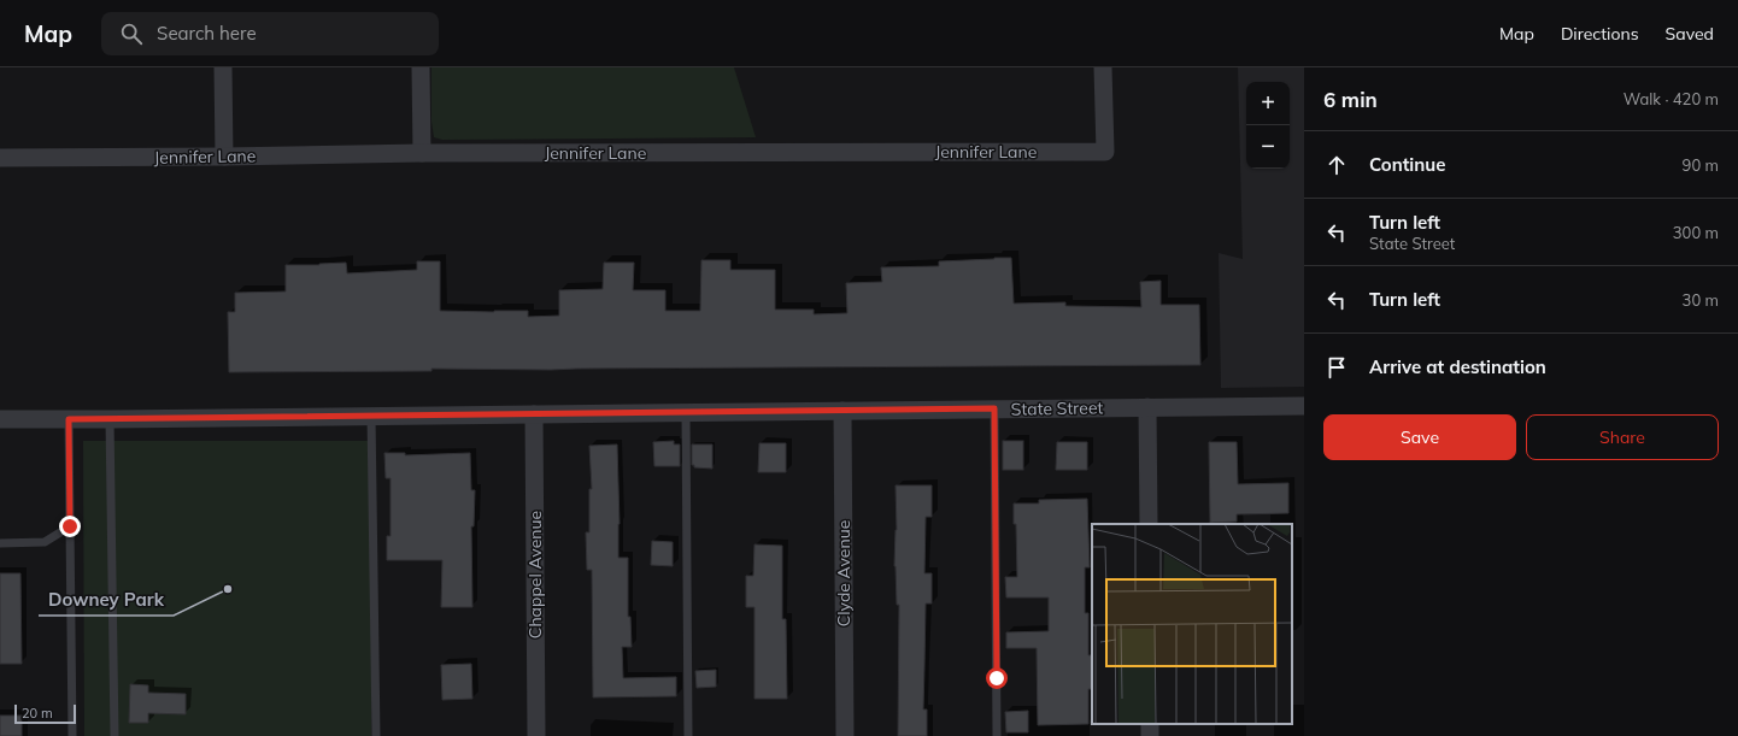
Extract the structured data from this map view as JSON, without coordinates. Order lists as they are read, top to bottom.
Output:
{
  "streets": {
    "street": [
      "Jennifer Lane",
      "State Street",
      "Clyde Avenue",
      "Chappel Avenue"
    ]
  },
  "crossings": [
    ["State Street", "Clyde Avenue"],
    ["State Street", "Chappel Avenue"]
  ],
  "places": ["Downey Park"],
  "scale_bar": "20 m",
  "page": {
    "header": "Map",
    "search": "Search here",
    "nav": ["Map", "Directions", "Saved"],
    "heading": ["6 min", "Walk · 420 m"],
    "map_buttons": ["+", "−"],
    "list": [
      ["Continue", "90 m"],
      ["Turn left", "State Street", "300 m"],
      ["Turn left", "30 m"],
      "Arrive at destination"
    ],
    "buttons": ["Save", "Share"],
    "scale": "20 m"
  }
}
